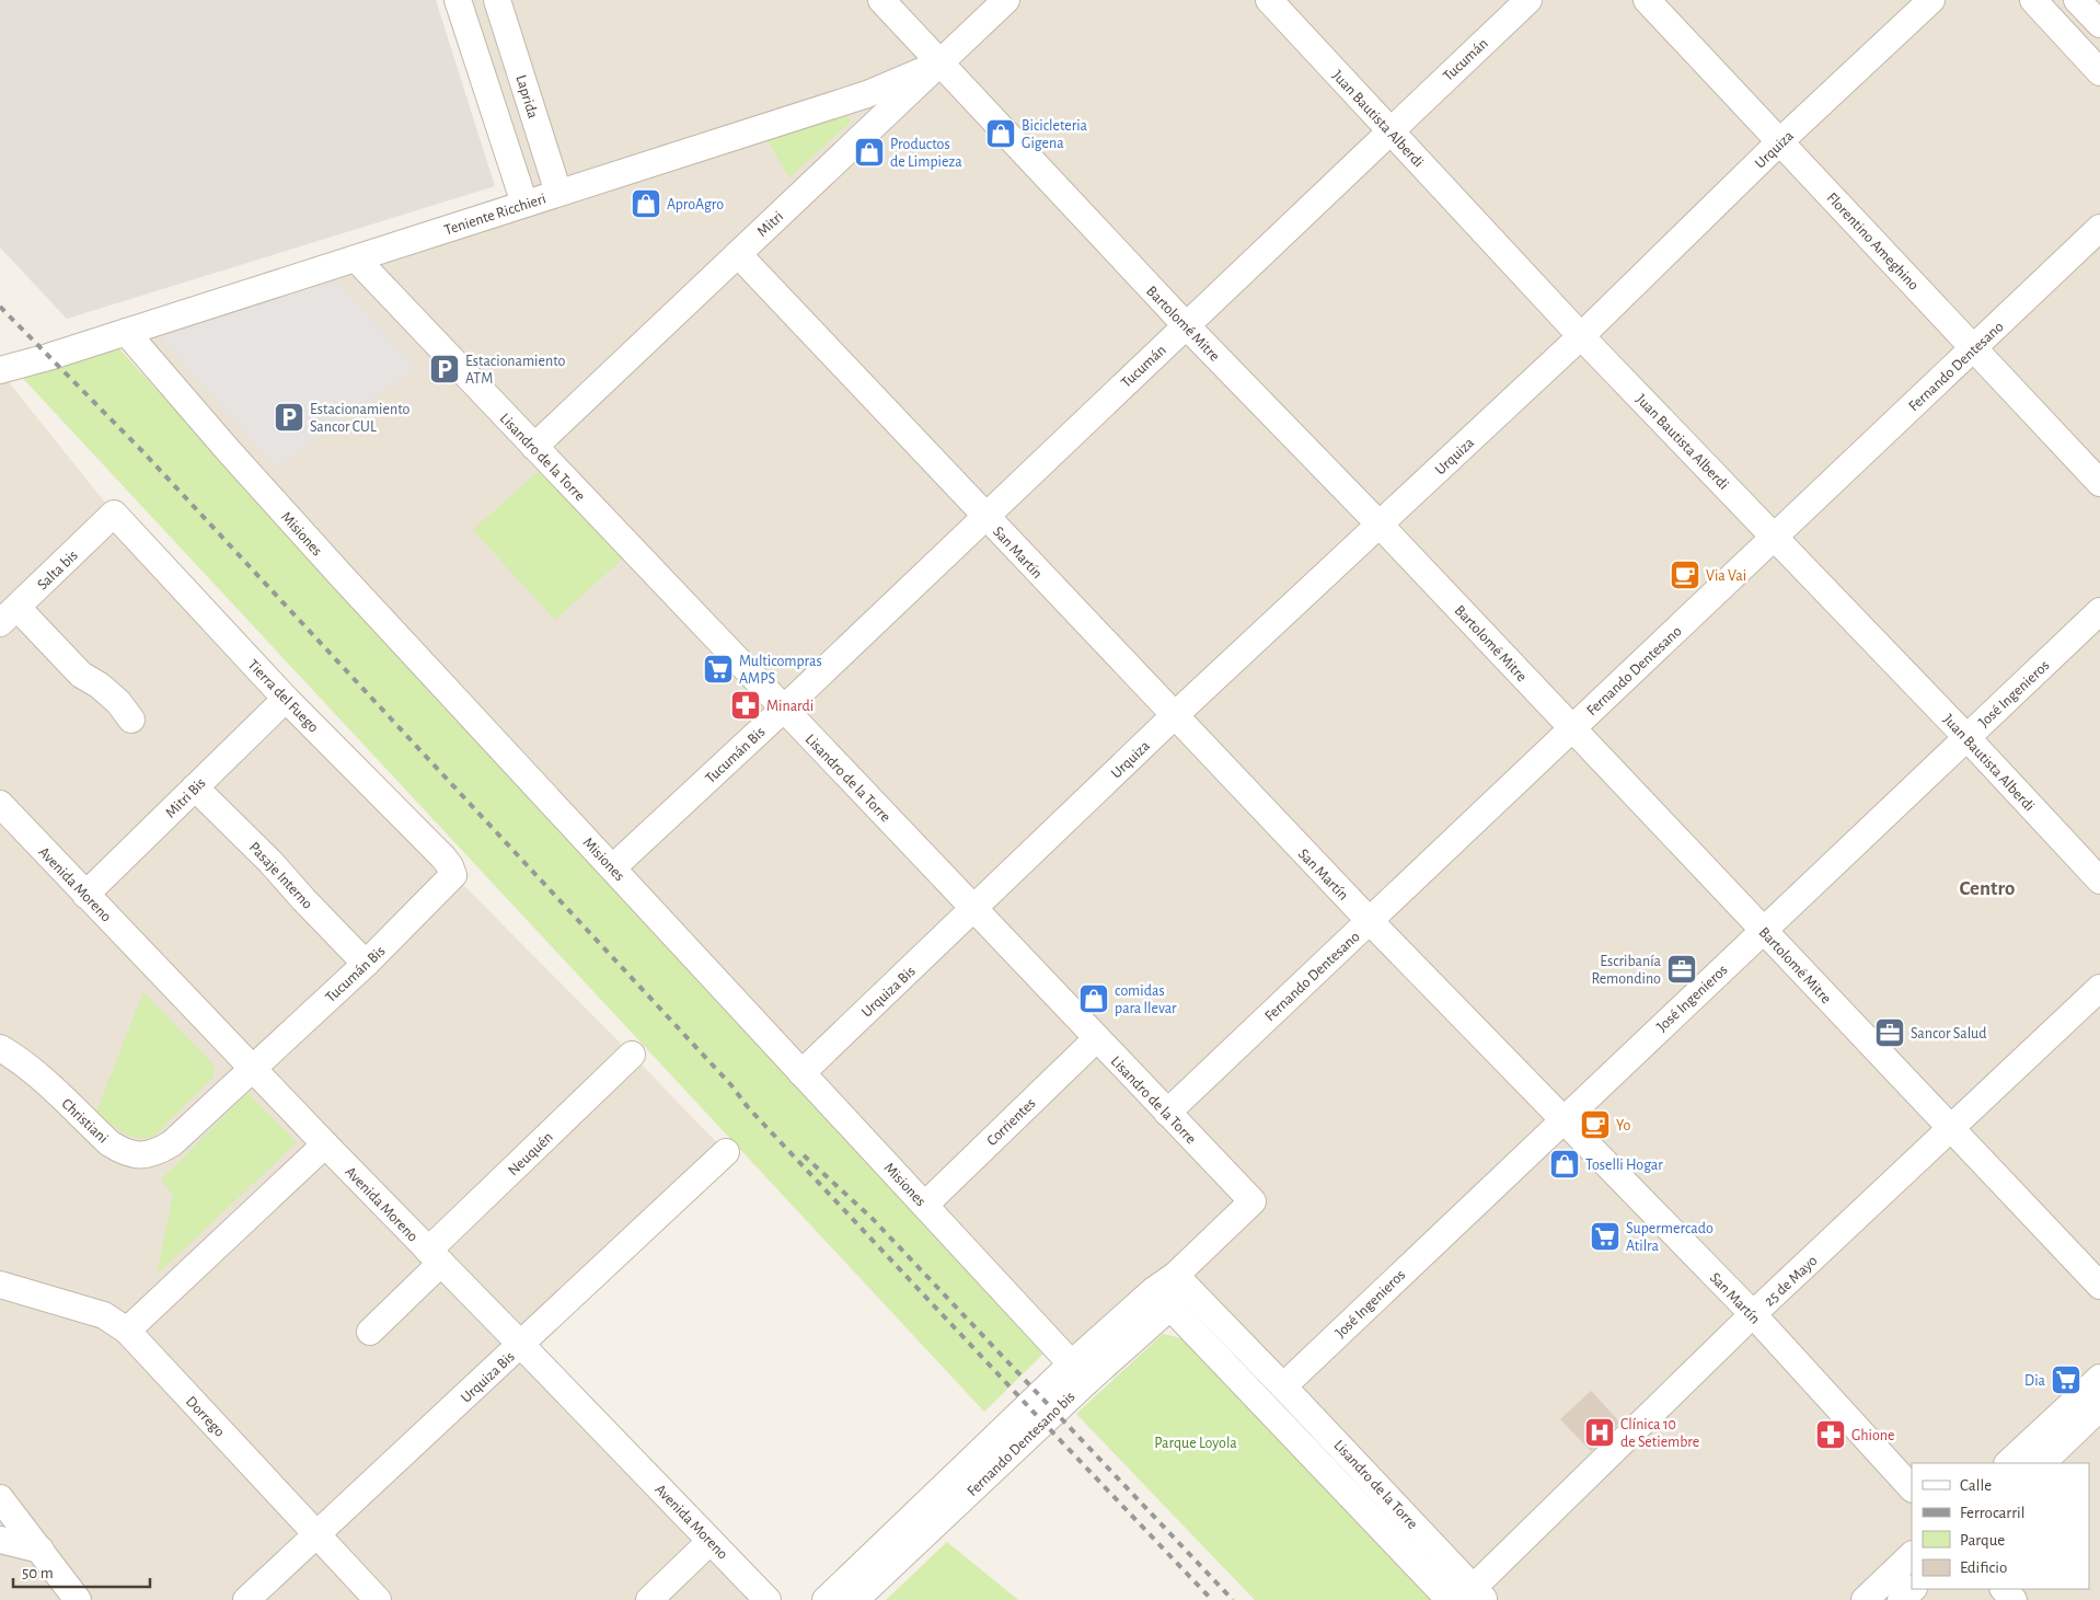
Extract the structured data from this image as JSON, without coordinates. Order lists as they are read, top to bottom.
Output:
{
  "streets": {
    "street": [
      "Tucumán",
      "Laprida",
      "Juan Bautista Alberdi",
      "Urquiza",
      "Teniente Ricchieri",
      "Mitri",
      "Florentino Ameghino",
      "Bartolomé Mitre",
      "Fernando Dentesano",
      "Lisandro de la Torre",
      "Misiones",
      "San Martín",
      "Salta bis",
      "José Ingenieros",
      "Tierra del Fuego",
      "Tucumán Bis",
      "Mitri Bis",
      "Pasaje Interno",
      "Avenida Moreno",
      "Urquiza Bis",
      "Christiani",
      "Corrientes",
      "Neuquén",
      "25 de Mayo",
      "Dorrego",
      "Fernando Dentesano bis"
    ]
  },
  "crossings": [
    ["Tucumán", "Juan Bautista Alberdi"],
    ["Tucumán", "Bartolomé Mitre"],
    ["Tucumán", "Lisandro de la Torre"],
    ["Tucumán", "San Martín"],
    ["Tucumán", "Tucumán Bis"],
    ["Laprida", "Teniente Ricchieri"],
    ["Juan Bautista Alberdi", "Urquiza"],
    ["Juan Bautista Alberdi", "Fernando Dentesano"],
    ["Juan Bautista Alberdi", "José Ingenieros"],
    ["Urquiza", "Florentino Ameghino"],
    ["Urquiza", "Bartolomé Mitre"],
    ["Urquiza", "Lisandro de la Torre"],
    ["Urquiza", "San Martín"],
    ["Urquiza", "Urquiza Bis"],
    ["Teniente Ricchieri", "Mitri"],
    ["Teniente Ricchieri", "Bartolomé Mitre"],
    ["Teniente Ricchieri", "Lisandro de la Torre"],
    ["Teniente Ricchieri", "Misiones"],
    ["Mitri", "Bartolomé Mitre"],
    ["Mitri", "Lisandro de la Torre"],
    ["Mitri", "San Martín"],
    ["Florentino Ameghino", "Fernando Dentesano"],
    ["Bartolomé Mitre", "Fernando Dentesano"],
    ["Bartolomé Mitre", "José Ingenieros"],
    ["Bartolomé Mitre", "25 de Mayo"],
    ["Fernando Dentesano", "Lisandro de la Torre"],
    ["Fernando Dentesano", "San Martín"],
    ["Lisandro de la Torre", "José Ingenieros"],
    ["Lisandro de la Torre", "Tucumán Bis"],
    ["Lisandro de la Torre", "Urquiza Bis"],
    ["Lisandro de la Torre", "Corrientes"],
    ["Lisandro de la Torre", "25 de Mayo"],
    ["Lisandro de la Torre", "Fernando Dentesano bis"],
    ["Misiones", "Tucumán Bis"],
    ["Misiones", "Urquiza Bis"],
    ["Misiones", "Corrientes"],
    ["Misiones", "Fernando Dentesano bis"],
    ["San Martín", "José Ingenieros"],
    ["San Martín", "25 de Mayo"],
    ["Salta bis", "Tierra del Fuego"],
    ["Tierra del Fuego", "Tucumán Bis"],
    ["Tierra del Fuego", "Mitri Bis"],
    ["Tucumán Bis", "Pasaje Interno"],
    ["Tucumán Bis", "Avenida Moreno"],
    ["Tucumán Bis", "Christiani"],
    ["Mitri Bis", "Pasaje Interno"],
    ["Mitri Bis", "Avenida Moreno"],
    ["Avenida Moreno", "Urquiza Bis"],
    ["Avenida Moreno", "Christiani"],
    ["Avenida Moreno", "Neuquén"],
    ["Urquiza Bis", "Dorrego"]
  ],
  "districts": ["Centro"],
  "parks": ["Parque Loyola"],
  "places": {
    "shop": [
      "Bicicleteria Gigena",
      "Productos de Limpieza",
      "AproAgro",
      "comidas para llevar",
      "Toselli Hogar"
    ],
    "parking": ["Estacionamiento ATM", "Estacionamiento Sancor CUL"],
    "cafe": ["Via Vai", "Yo"],
    "supermarket": ["Multicompras AMPS", "Supermercado Atilra", "Dia"],
    "pharmacy": ["Minardi", "Ghione"],
    "office": ["Escribanía Remondino", "Sancor Salud"],
    "hospital": ["Clínica 10 de Setiembre"]
  },
  "legend": [
    "Calle",
    "Ferrocarril",
    "Parque",
    "Edificio"
  ],
  "scale_bar": "50 m"
}
